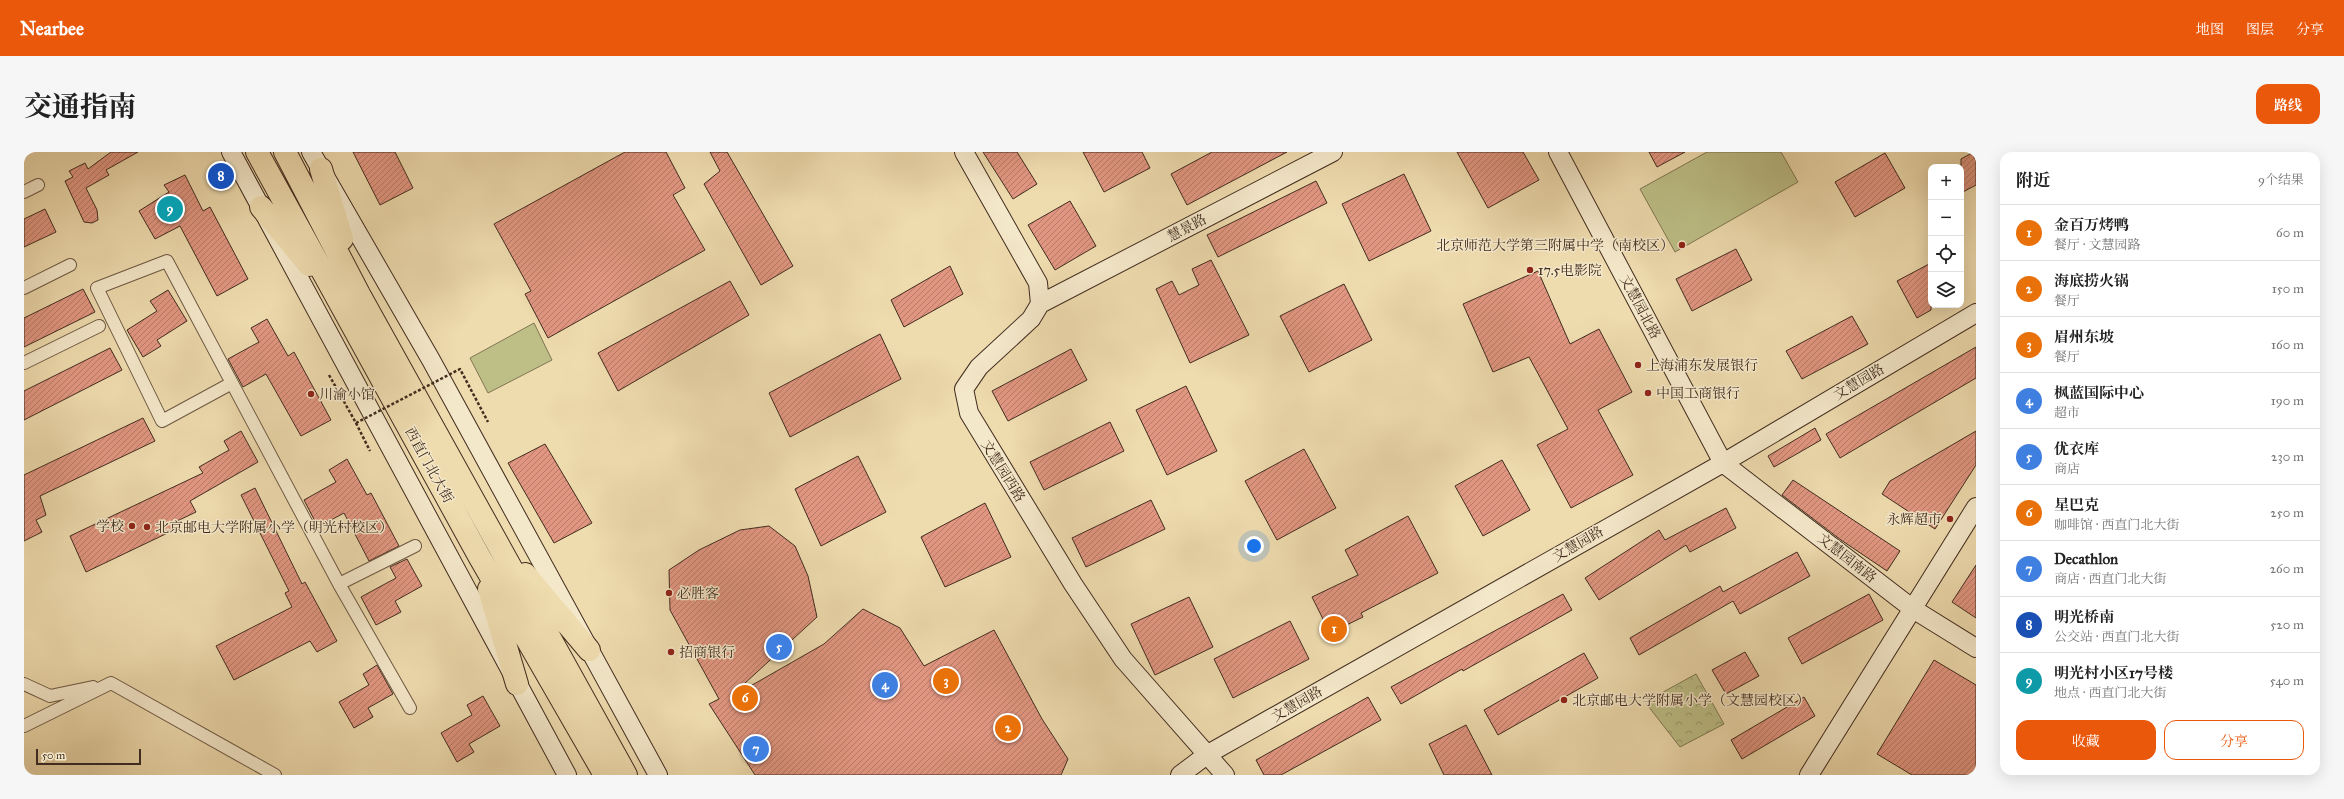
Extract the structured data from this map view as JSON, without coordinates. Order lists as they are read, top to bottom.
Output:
{
  "streets": {
    "highway": ["西直门北大街"],
    "street": [
      "慧景路",
      "文慧园北路",
      "文慧园路",
      "文慧园西路",
      "文慧园南路"
    ]
  },
  "crossings": [
    ["慧景路", "文慧园西路"],
    ["文慧园北路", "文慧园路"],
    ["文慧园北路", "文慧园南路"],
    ["文慧园路", "文慧园西路"],
    ["文慧园路", "文慧园南路"]
  ],
  "places": [
    "北京师范大学第三附属中学（南校区）",
    "17.5电影院",
    "上海浦东发展银行",
    "中国工商银行",
    "川渝小馆",
    "永辉超市",
    "学校",
    "北京邮电大学附属小学（明光村校区）",
    "必胜客",
    "招商银行",
    "北京邮电大学附属小学（文慧园校区）"
  ],
  "scale_bar": "50 m",
  "page": {
    "header": "Nearbee",
    "nav": ["地图", "图层", "分享"],
    "title": "交通指南",
    "buttons": [
      "路线",
      ["收藏", "分享"]
    ],
    "heading": ["附近", "9个结果"],
    "pins": [
      "8",
      "9",
      "1",
      "5",
      "3",
      "4",
      "6",
      "2",
      "7"
    ],
    "map_buttons": ["+", "−"],
    "list": [
      {
        "mark": "1",
        "name": "金百万烤鸭",
        "note": "餐厅 · 文慧园路",
        "value": "60 m"
      },
      {
        "mark": "2",
        "name": "海底捞火锅",
        "note": "餐厅",
        "value": "150 m"
      },
      {
        "mark": "3",
        "name": "眉州东坡",
        "note": "餐厅",
        "value": "160 m"
      },
      {
        "mark": "4",
        "name": "枫蓝国际中心",
        "note": "超市",
        "value": "190 m"
      },
      {
        "mark": "5",
        "name": "优衣库",
        "note": "商店",
        "value": "230 m"
      },
      {
        "mark": "6",
        "name": "星巴克",
        "note": "咖啡馆 · 西直门北大街",
        "value": "250 m"
      },
      {
        "mark": "7",
        "name": "Decathlon",
        "note": "商店 · 西直门北大街",
        "value": "260 m"
      },
      {
        "mark": "8",
        "name": "明光桥南",
        "note": "公交站 · 西直门北大街",
        "value": "520 m"
      },
      {
        "mark": "9",
        "name": "明光村小区17号楼",
        "note": "地点 · 西直门北大街",
        "value": "540 m"
      }
    ],
    "scale": "50 m"
  }
}
